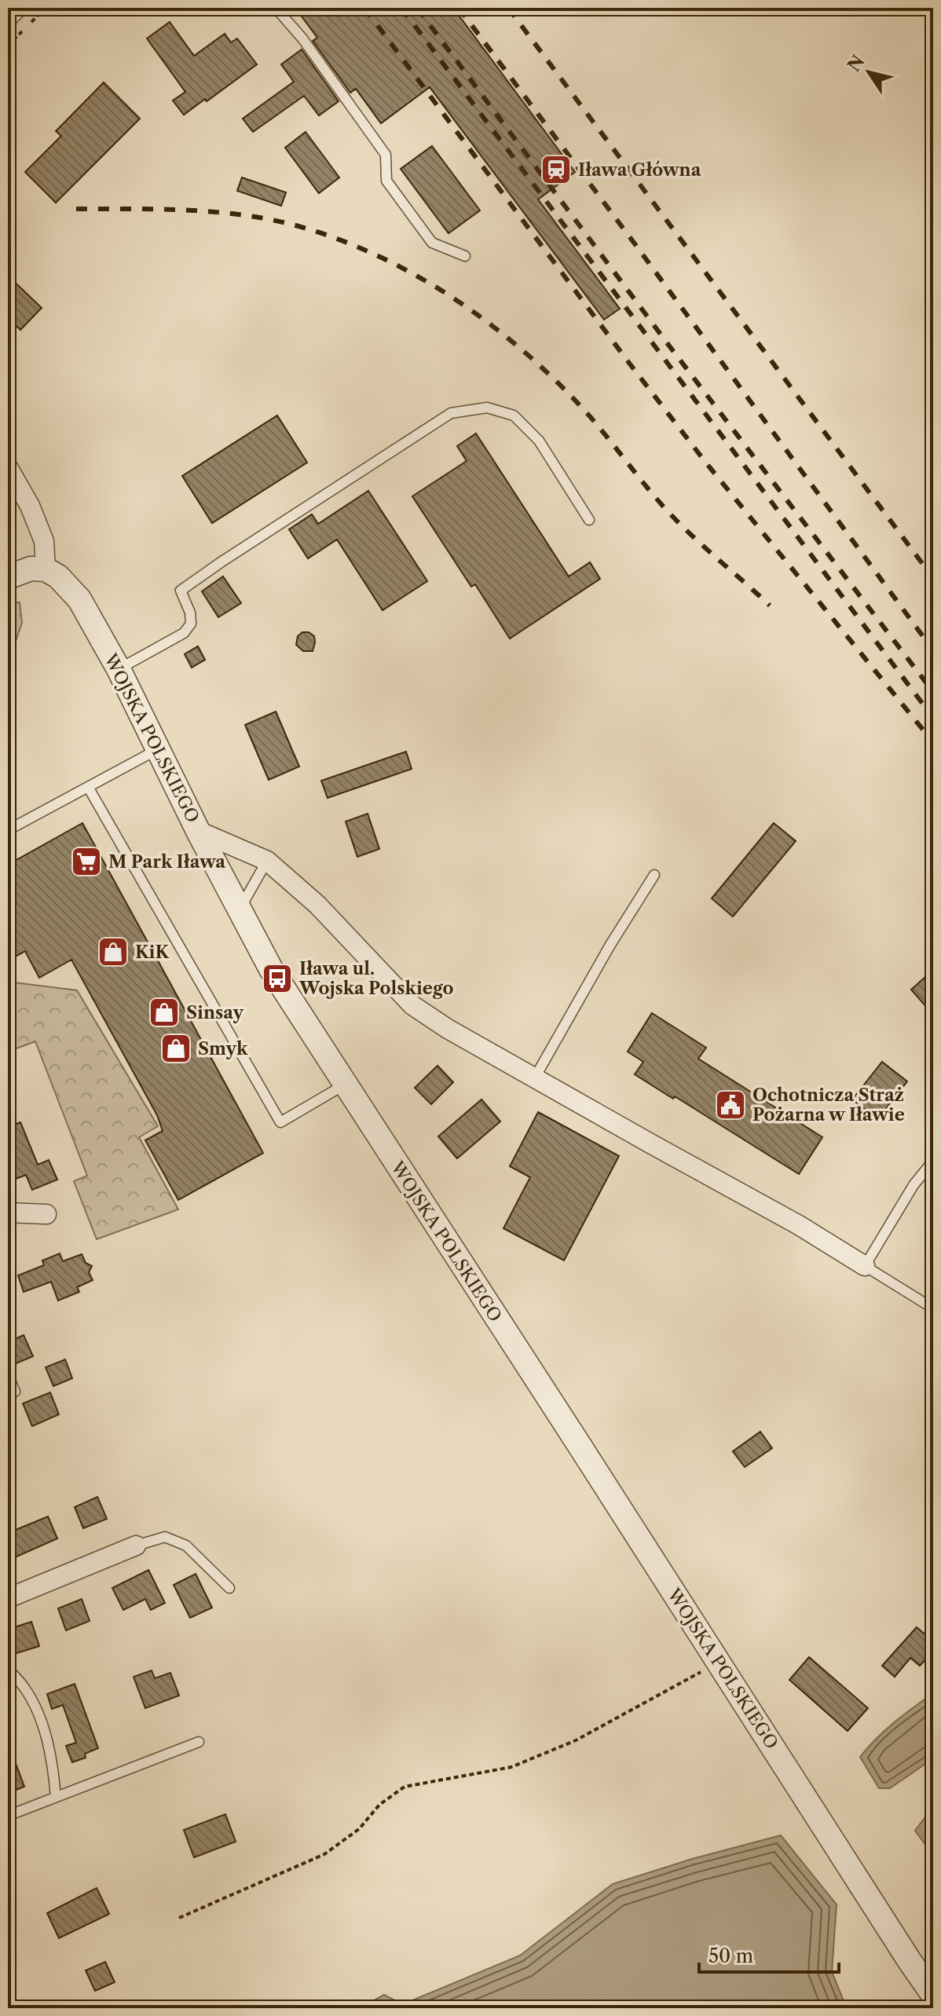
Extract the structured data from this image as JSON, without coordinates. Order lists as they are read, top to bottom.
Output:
{
  "streets": {
    "street": ["WOJSKA POLSKIEGO"]
  },
  "places": {
    "station": ["Iława Główna"],
    "supermarket": ["M Park Iława"],
    "shop": ["KiK", "Sinsay", "Smyk"],
    "bus stop": ["Iława ul. Wojska Polskiego"],
    "public building": ["Ochotnicza Straż Pożarna w Iławie"]
  },
  "scale_bar": "50 m",
  "north": "top left"
}
